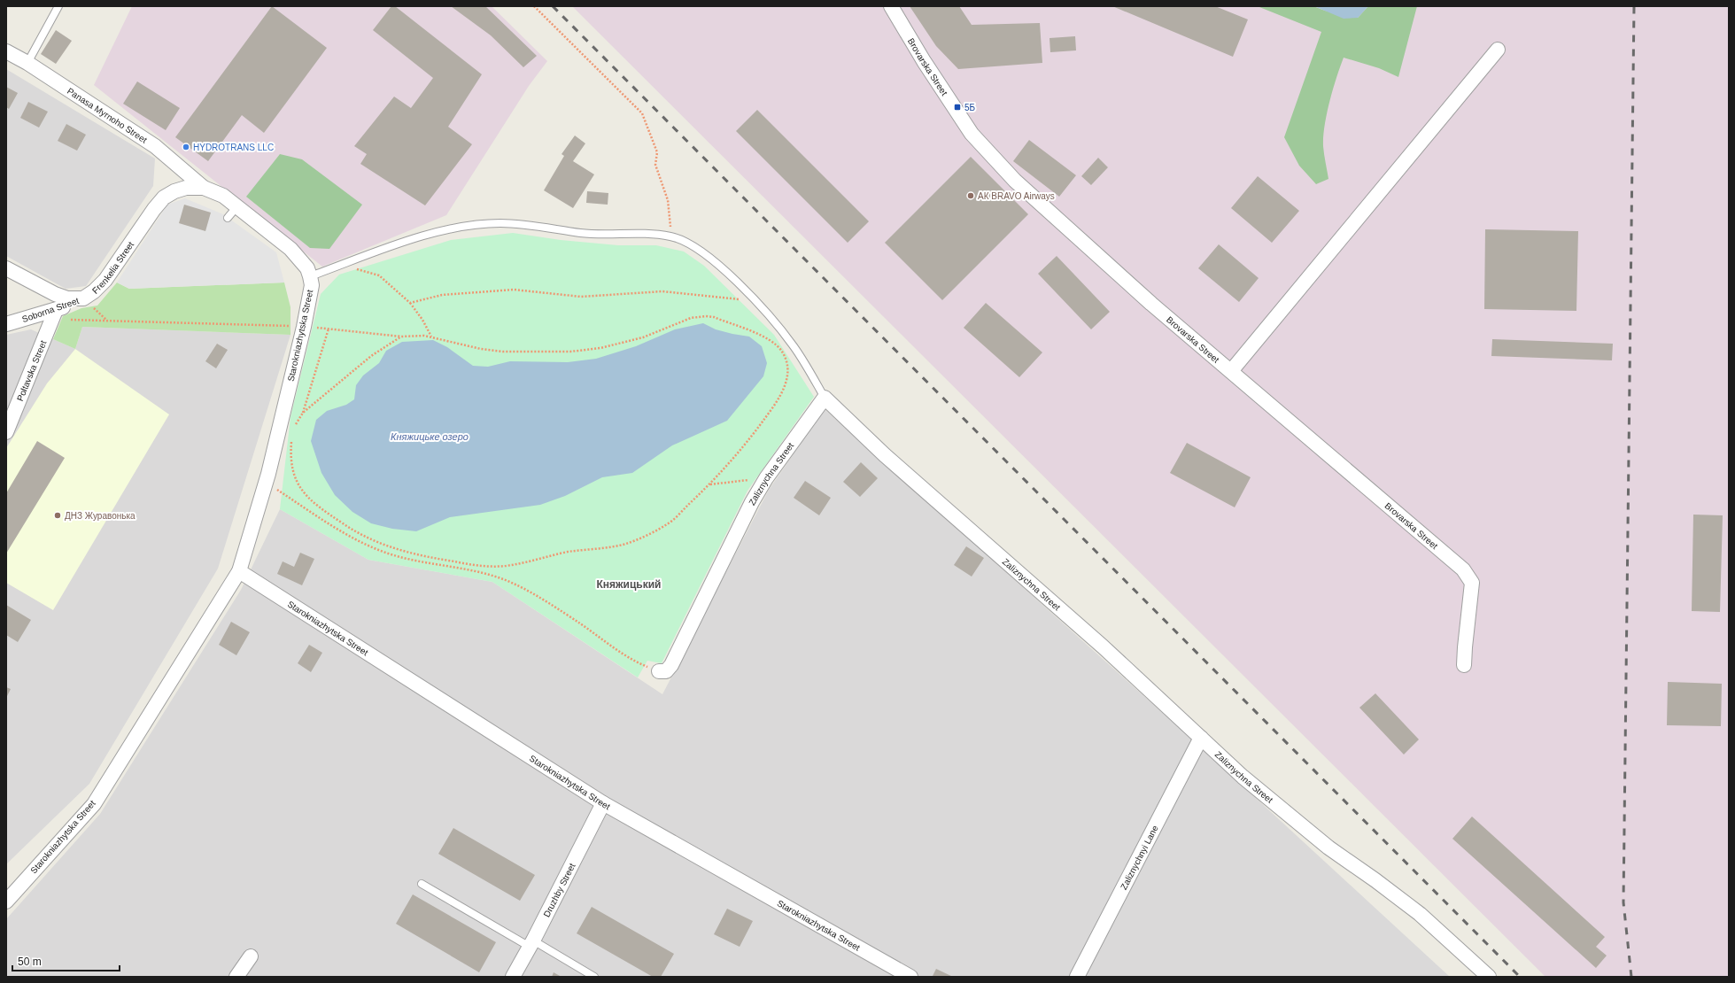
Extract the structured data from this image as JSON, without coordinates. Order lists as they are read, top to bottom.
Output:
{
  "streets": {
    "street": [
      "Brovarska Street",
      "Panasa Myrnoho Street",
      "Frenkelia Street",
      "Soborna Street",
      "Starokniazhytska Street",
      "Poltavska Street",
      "Zaliznychna Street",
      "Zaliznychnyi Lane",
      "Druzhby Street"
    ]
  },
  "crossings": [
    ["Panasa Myrnoho Street", "Frenkelia Street"],
    ["Panasa Myrnoho Street", "Starokniazhytska Street"],
    ["Frenkelia Street", "Soborna Street"],
    ["Frenkelia Street", "Starokniazhytska Street"],
    ["Soborna Street", "Poltavska Street"],
    ["Starokniazhytska Street", "Druzhby Street"],
    ["Zaliznychna Street", "Zaliznychnyi Lane"]
  ],
  "districts": ["Княжицький"],
  "water": ["Княжицьке озеро"],
  "places": {
    "transit": ["5Б"],
    "other": ["HYDROTRANS LLC", "АК BRAVO Airways", "ДНЗ Журавонька"]
  },
  "scale_bar": "50 m"
}
